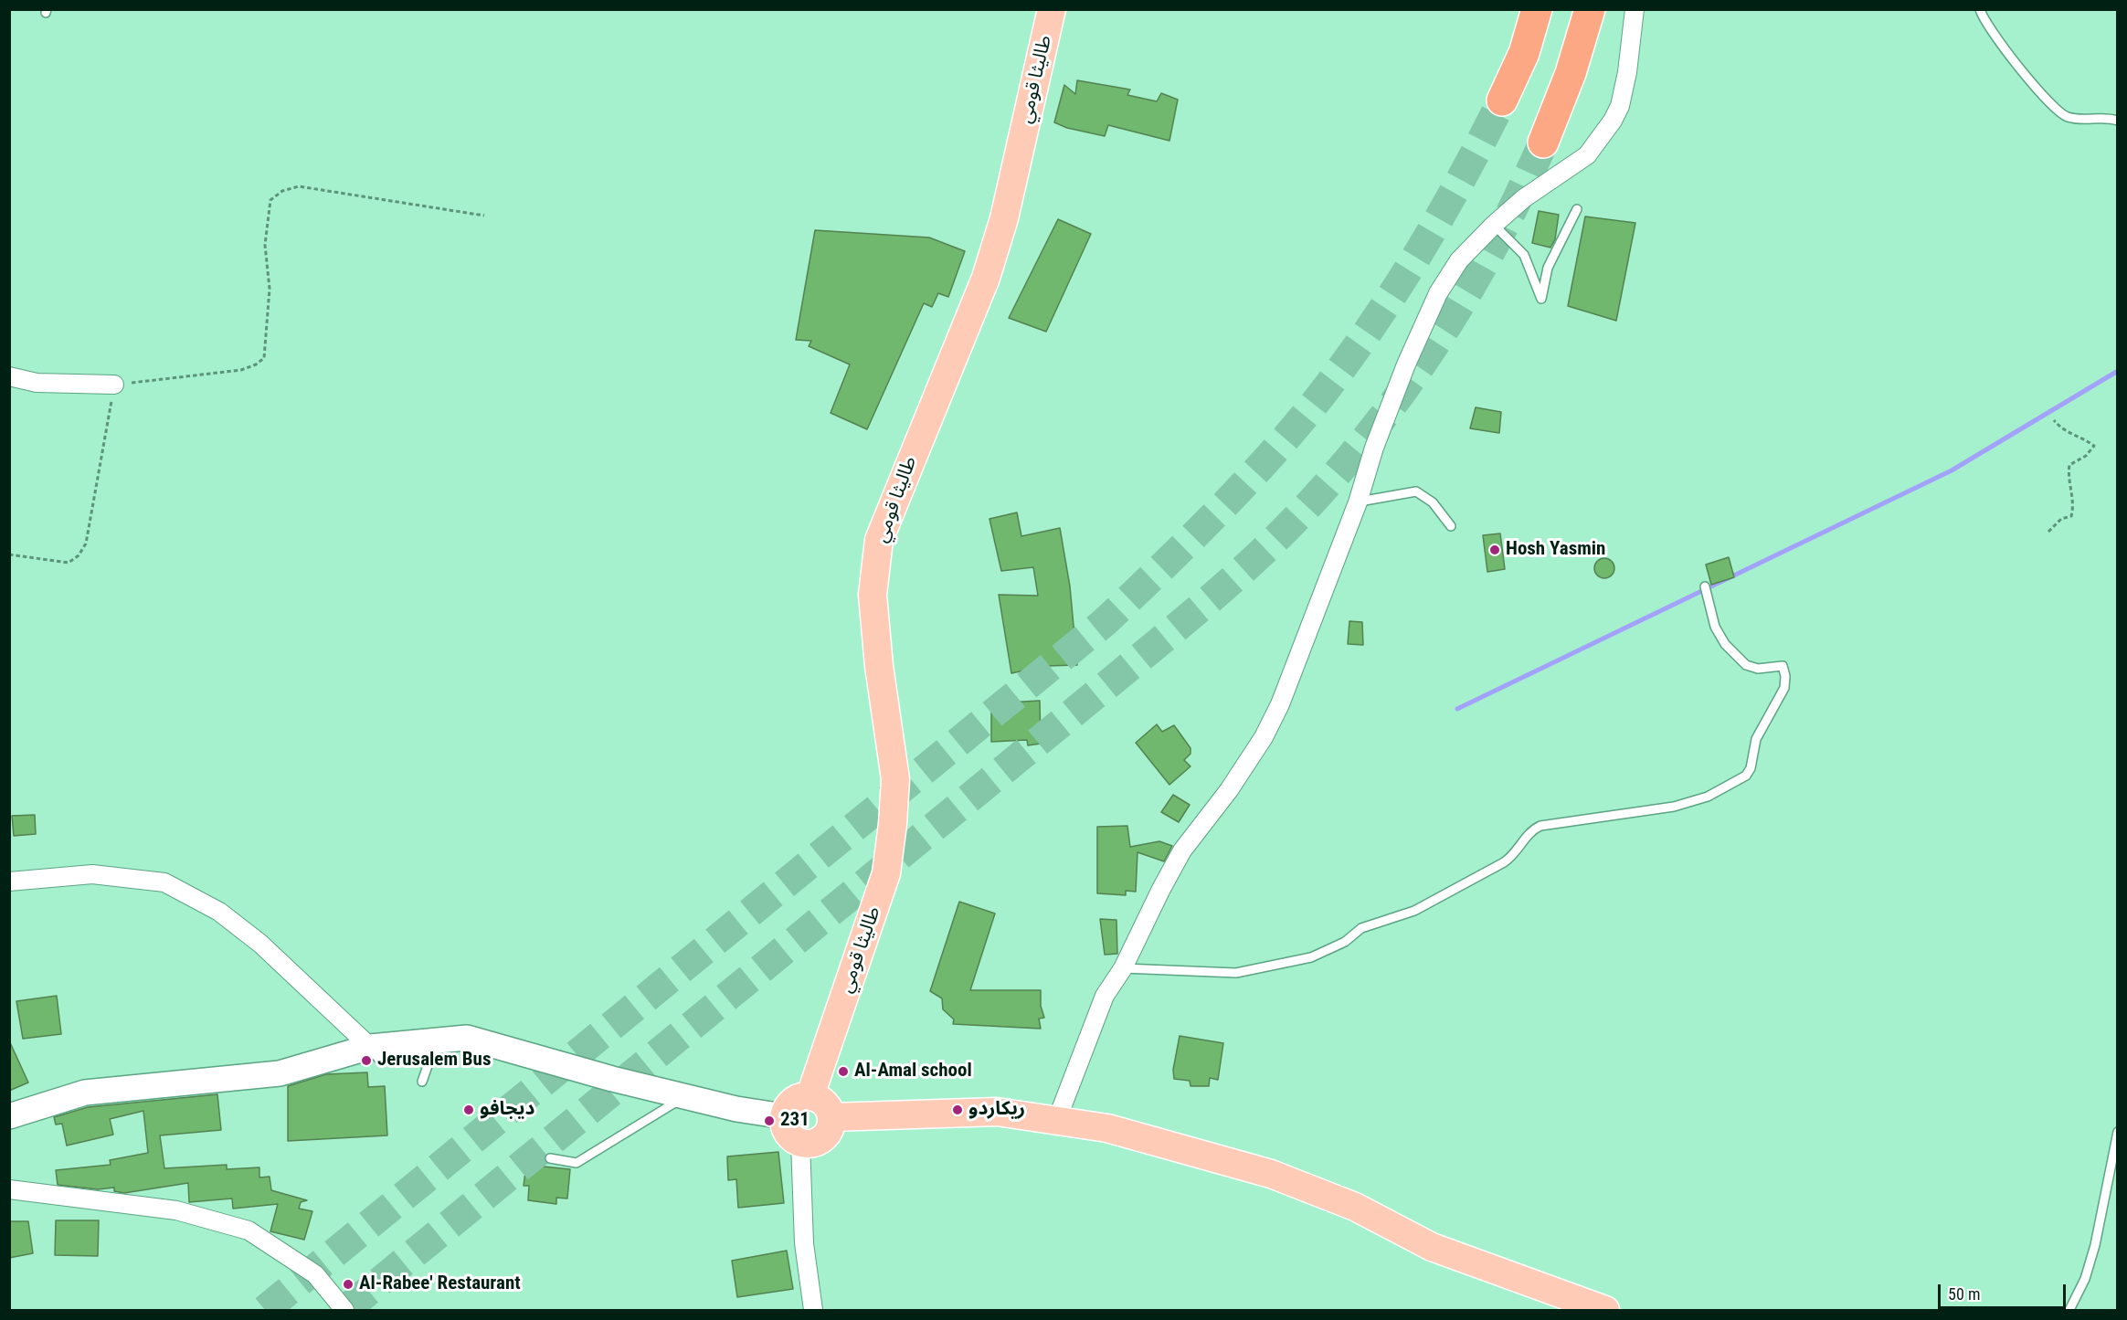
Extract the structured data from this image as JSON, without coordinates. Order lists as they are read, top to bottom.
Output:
{
  "streets": {
    "main road": ["طاليثا قومي"]
  },
  "places": [
    "Hosh Yasmin",
    "Jerusalem Bus",
    "Al-Amal school",
    "ديجافو",
    "ريكاردو",
    "231",
    "Al-Rabee' Restaurant"
  ],
  "scale_bar": "50 m"
}
